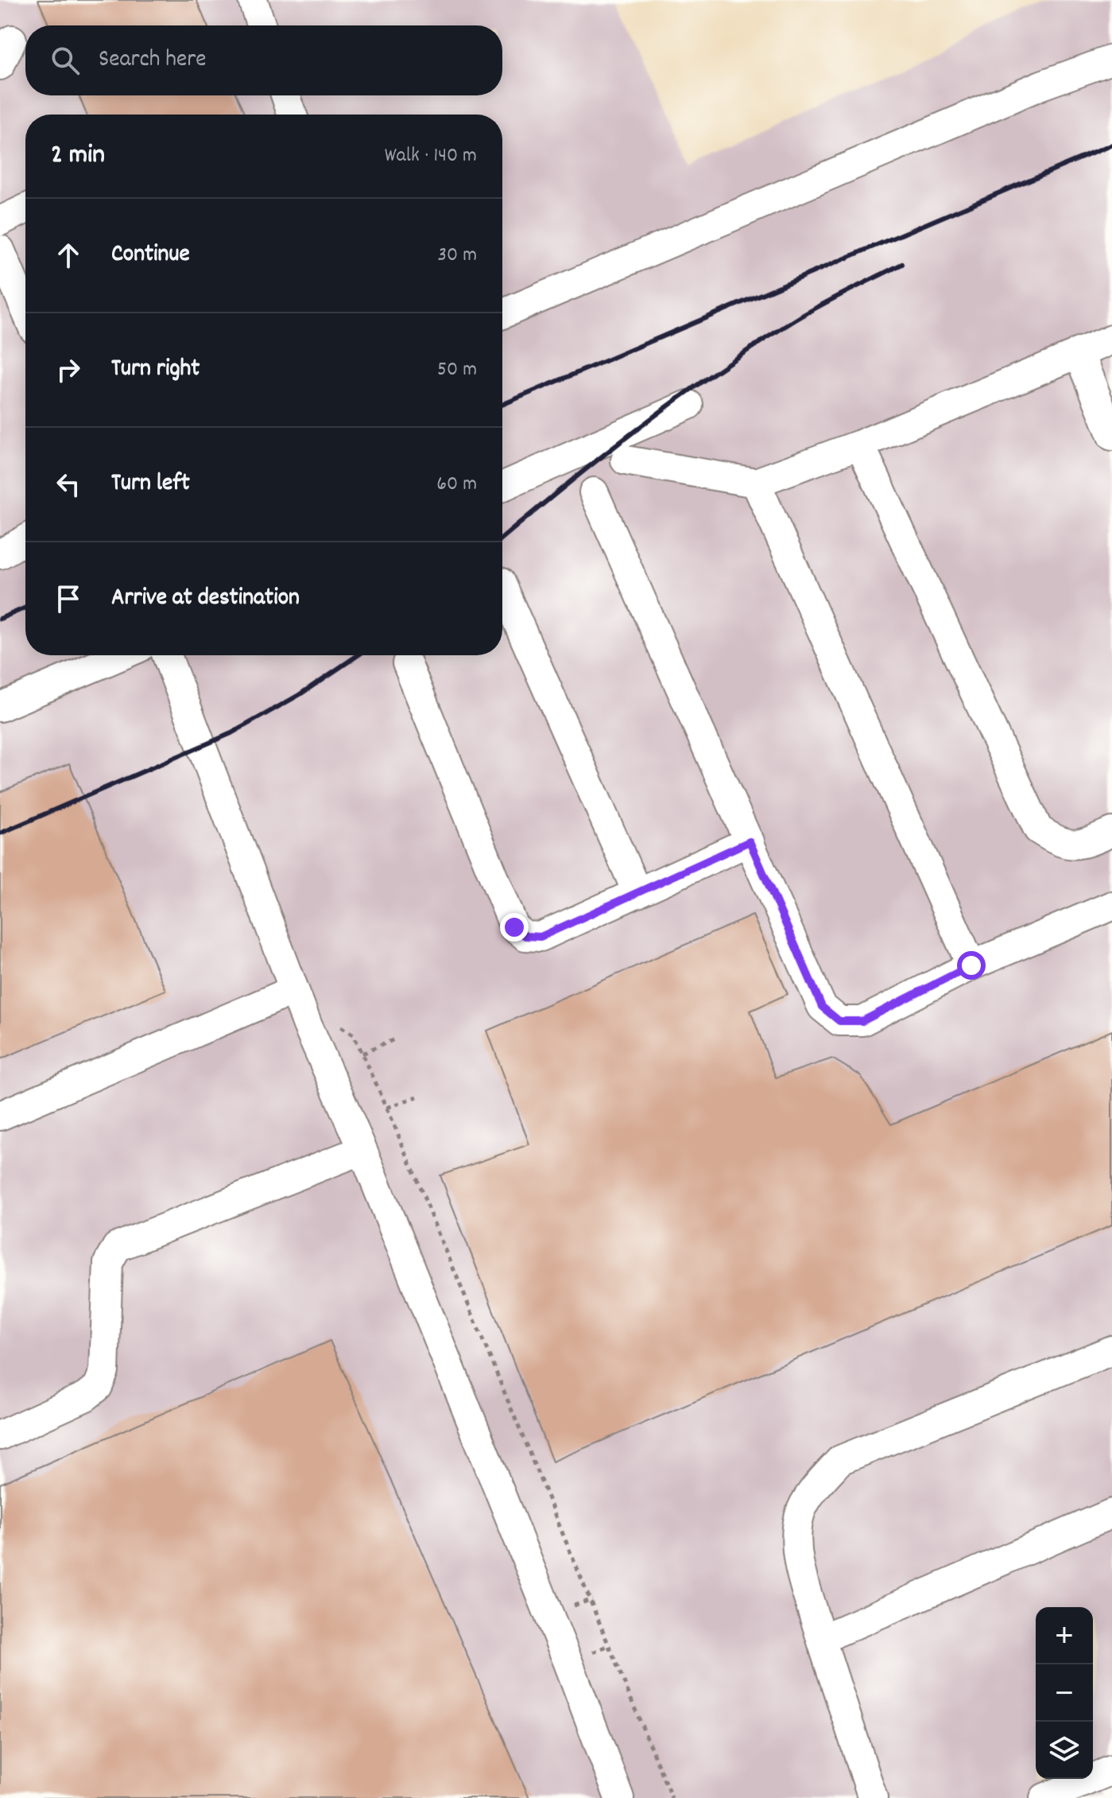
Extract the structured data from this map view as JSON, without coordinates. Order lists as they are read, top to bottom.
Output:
{
  "page": {
    "search": "Search here",
    "heading": ["2 min", "Walk · 140 m"],
    "list": [
      ["Continue", "30 m"],
      ["Turn right", "50 m"],
      ["Turn left", "60 m"],
      "Arrive at destination"
    ],
    "map_buttons": ["+", "−"]
  }
}
